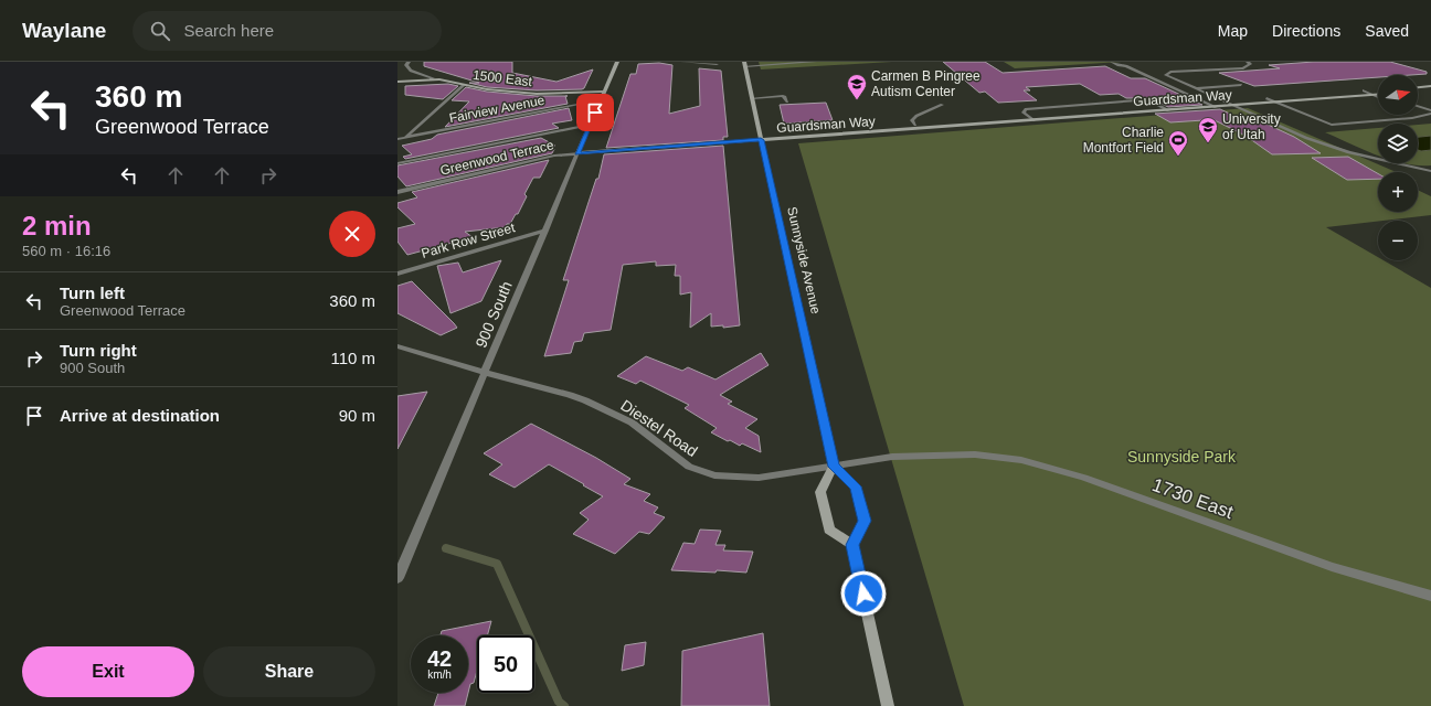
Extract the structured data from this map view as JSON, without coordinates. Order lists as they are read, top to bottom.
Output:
{
  "streets": {
    "street": [
      "1500 East",
      "Guardsman Way",
      "Fairview Avenue",
      "Greenwood Terrace",
      "Park Row Street",
      "Sunnyside Avenue",
      "900 South",
      "Diestel Road",
      "1730 East"
    ]
  },
  "crossings": [
    ["1500 East", "900 South"],
    ["Guardsman Way", "Greenwood Terrace"],
    ["Guardsman Way", "Sunnyside Avenue"],
    ["Fairview Avenue", "900 South"],
    ["Greenwood Terrace", "Sunnyside Avenue"],
    ["Greenwood Terrace", "900 South"],
    ["Park Row Street", "900 South"],
    ["Sunnyside Avenue", "Diestel Road"],
    ["Sunnyside Avenue", "1730 East"],
    ["900 South", "Diestel Road"],
    ["Diestel Road", "1730 East"]
  ],
  "parks": ["Sunnyside Park"],
  "places": {
    "school or university": ["Carmen B Pingree Autism Center", "University of Utah"],
    "sports": ["Charlie Montfort Field"]
  },
  "north": "right",
  "page": {
    "header": "Waylane",
    "search": "Search here",
    "nav": ["Map", "Directions", "Saved"],
    "turn": ["360 m", "Greenwood Terrace"],
    "map_buttons": ["+", "−"],
    "heading": ["2 min", "560 m · 16:16"],
    "list": [
      {
        "name": "Turn left",
        "note": "Greenwood Terrace",
        "value": "360 m"
      },
      {
        "name": "Turn right",
        "note": "900 South",
        "value": "110 m"
      },
      {
        "name": "Arrive at destination",
        "value": "90 m"
      }
    ],
    "speed": "42 km/h",
    "limit": "50",
    "buttons": ["Exit", "Share"]
  }
}
